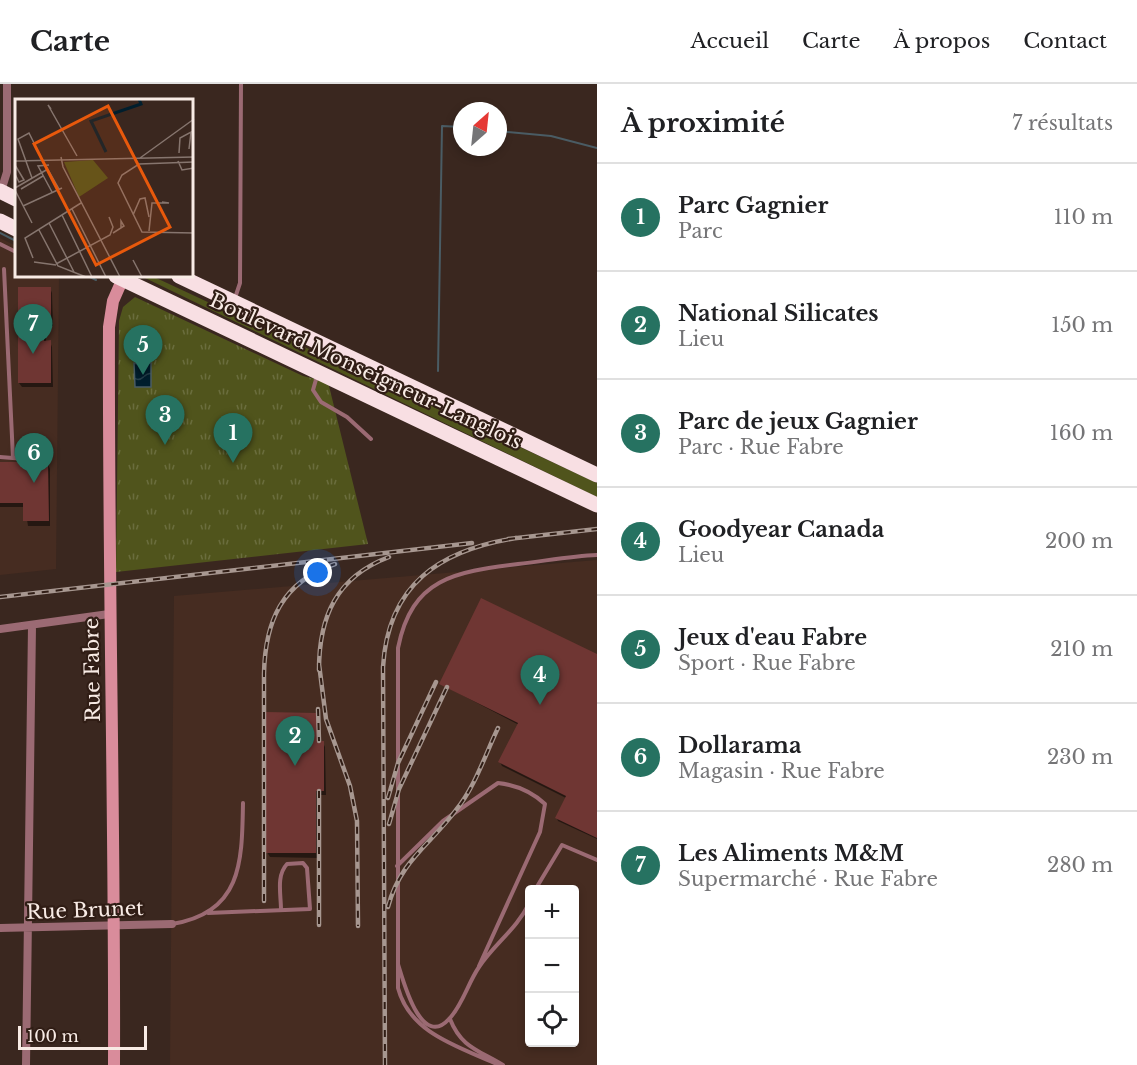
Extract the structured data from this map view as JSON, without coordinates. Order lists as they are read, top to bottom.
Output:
{
  "streets": {
    "highway": ["Boulevard Monseigneur-Langlois"],
    "street": ["Rue Fabre", "Rue Brunet"]
  },
  "crossings": [
    ["Rue Fabre", "Rue Brunet"]
  ],
  "scale_bar": "100 m",
  "north": "top right",
  "page": {
    "header": "Carte",
    "nav": [
      "Accueil",
      "Carte",
      "À propos",
      "Contact"
    ],
    "heading": ["À proximité", "7 résultats"],
    "list": [
      {
        "mark": "1",
        "name": "Parc Gagnier",
        "note": "Parc",
        "value": "110 m"
      },
      {
        "mark": "2",
        "name": "National Silicates",
        "note": "Lieu",
        "value": "150 m"
      },
      {
        "mark": "3",
        "name": "Parc de jeux Gagnier",
        "note": "Parc · Rue Fabre",
        "value": "160 m"
      },
      {
        "mark": "4",
        "name": "Goodyear Canada",
        "note": "Lieu",
        "value": "200 m"
      },
      {
        "mark": "5",
        "name": "Jeux d'eau Fabre",
        "note": "Sport · Rue Fabre",
        "value": "210 m"
      },
      {
        "mark": "6",
        "name": "Dollarama",
        "note": "Magasin · Rue Fabre",
        "value": "230 m"
      },
      {
        "mark": "7",
        "name": "Les Aliments M&M",
        "note": "Supermarché · Rue Fabre",
        "value": "280 m"
      }
    ],
    "pins": [
      "7",
      "5",
      "3",
      "1",
      "6",
      "4",
      "2"
    ],
    "map_buttons": ["+", "−"],
    "scale": "100 m"
  }
}
